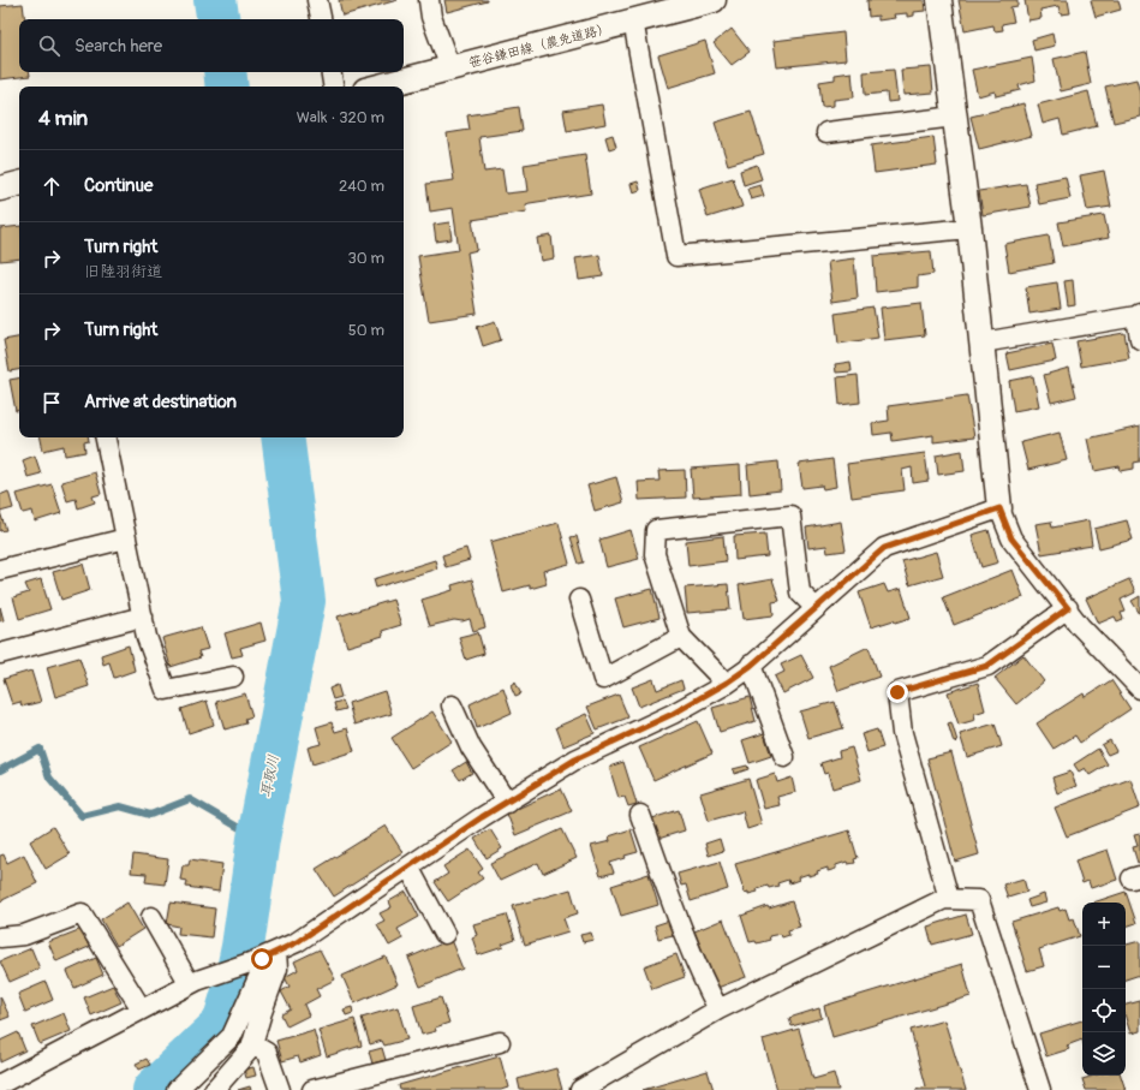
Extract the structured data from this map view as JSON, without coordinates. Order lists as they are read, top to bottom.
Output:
{
  "streets": {
    "street": ["笹谷鎌田線（農免道路）"]
  },
  "water": ["耳取川"],
  "page": {
    "search": "Search here",
    "heading": ["4 min", "Walk · 320 m"],
    "list": [
      ["Continue", "240 m"],
      ["Turn right", "旧陸羽街道", "30 m"],
      ["Turn right", "50 m"],
      "Arrive at destination"
    ],
    "map_buttons": ["+", "−"]
  }
}
